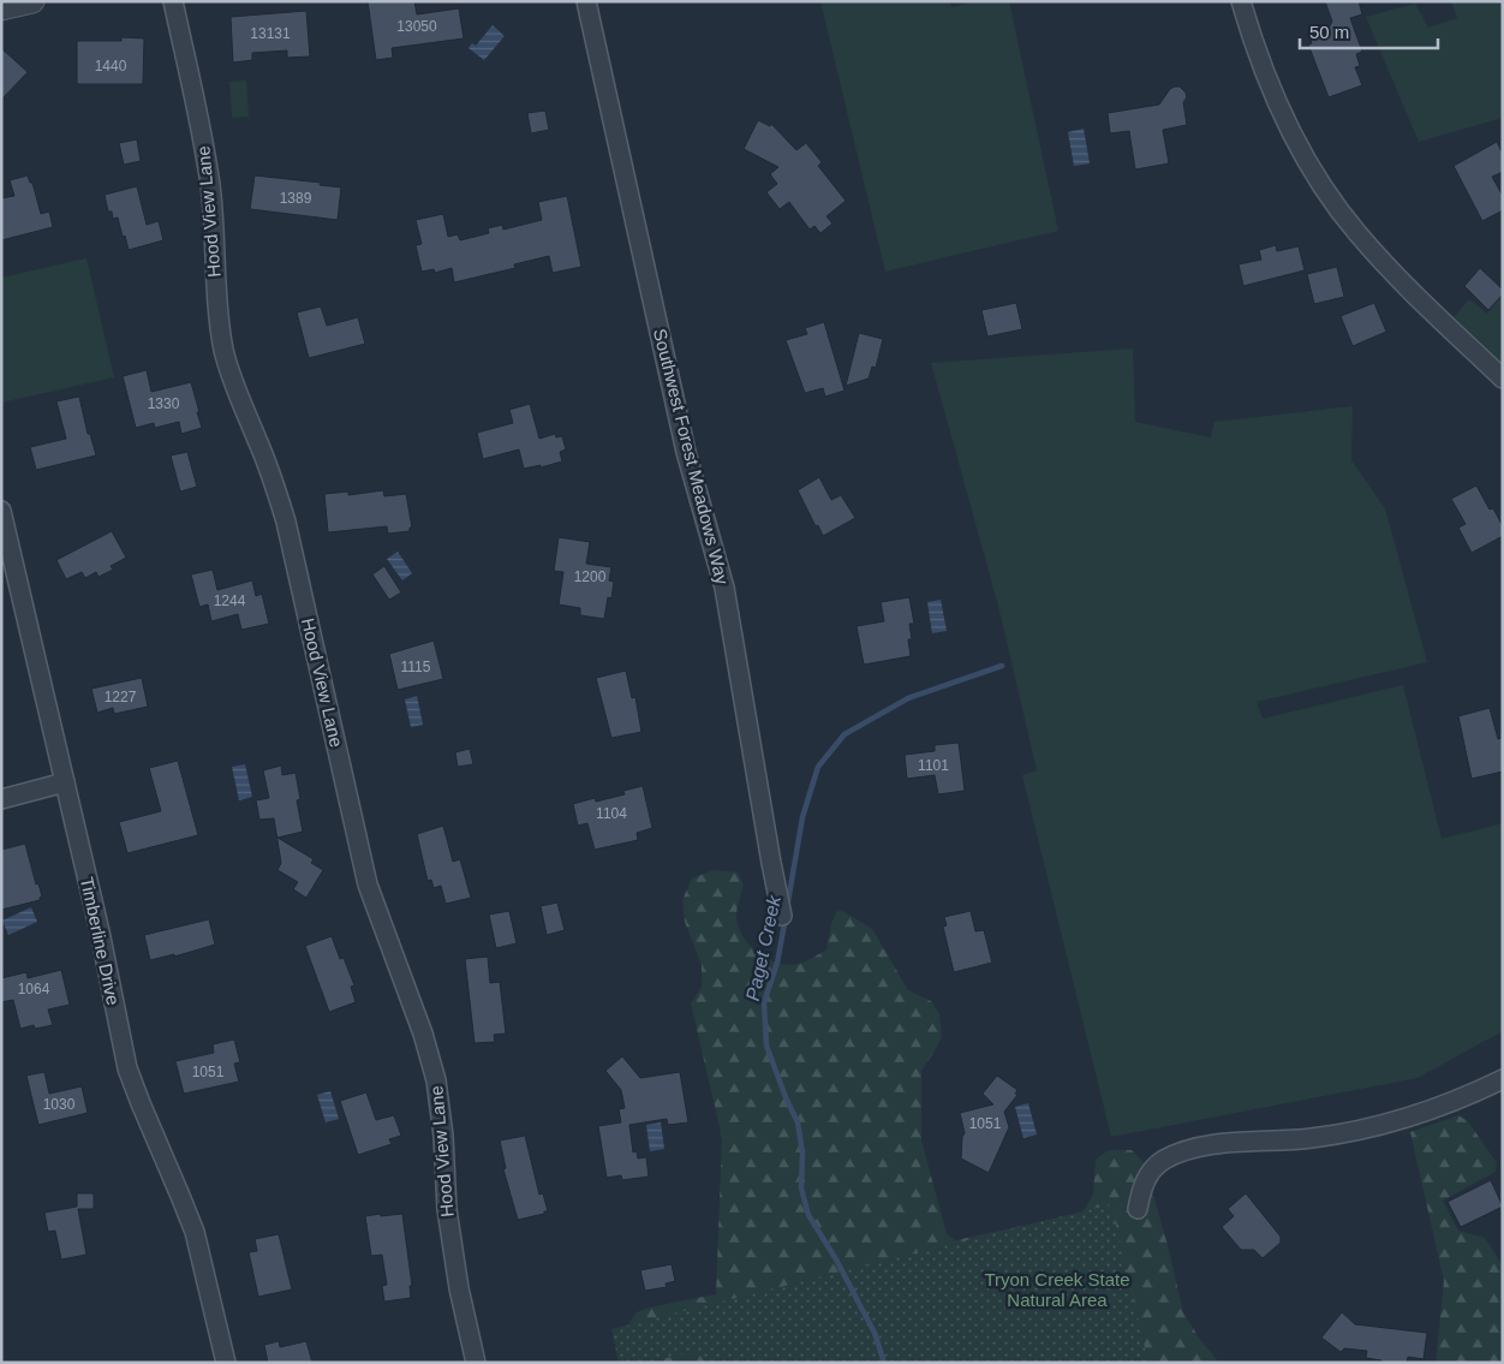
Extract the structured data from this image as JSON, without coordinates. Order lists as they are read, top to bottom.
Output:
{
  "streets": {
    "street": ["Hood View Lane", "Southwest Forest Meadows Way", "Timberline Drive"]
  },
  "water": ["Paget Creek"],
  "parks": ["Tryon Creek State Natural Area"],
  "house_numbers": [
    "13050",
    "13131",
    "1440",
    "1389",
    "1330",
    "1200",
    "1244",
    "1115",
    "1227",
    "1101",
    "1104",
    "1064",
    "1051",
    "1030",
    "1051"
  ],
  "scale_bar": "50 m"
}
